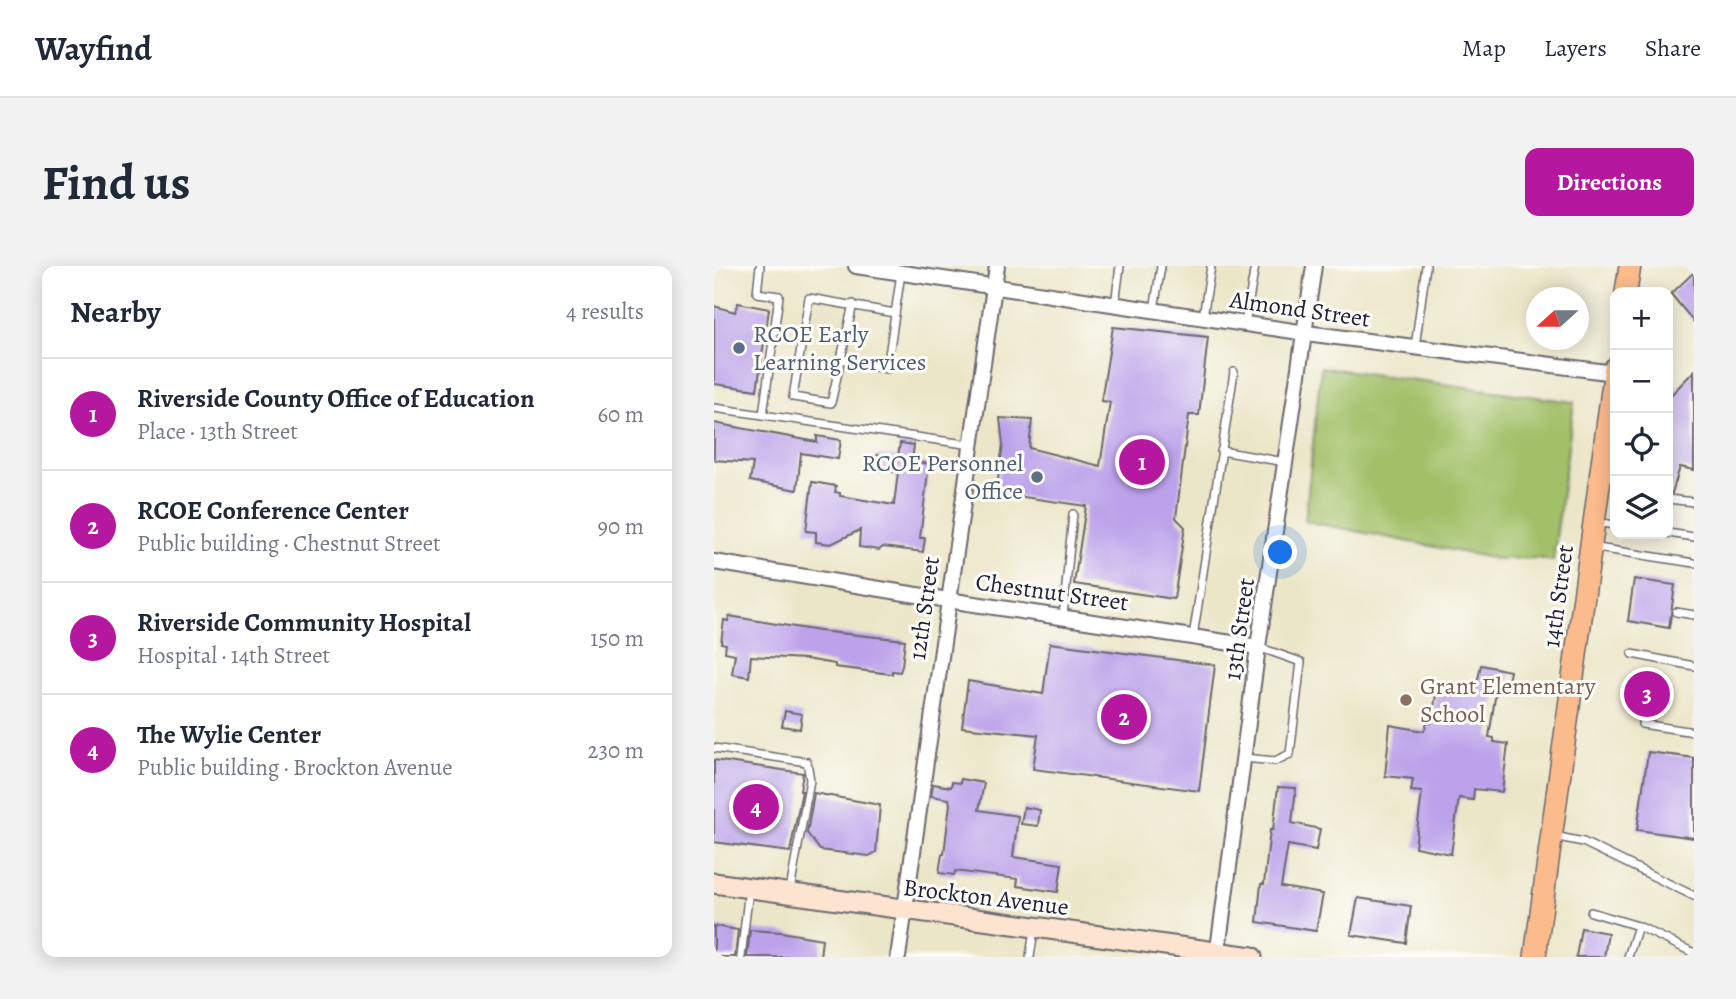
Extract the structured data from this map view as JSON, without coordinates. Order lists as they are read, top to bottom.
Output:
{
  "streets": {
    "main road": ["14th Street", "Brockton Avenue"],
    "street": [
      "Almond Street",
      "Chestnut Street",
      "12th Street",
      "13th Street"
    ]
  },
  "crossings": [
    ["Almond Street", "12th Street"],
    ["Almond Street", "13th Street"],
    ["Chestnut Street", "12th Street"],
    ["Chestnut Street", "13th Street"],
    ["12th Street", "Brockton Avenue"],
    ["13th Street", "Brockton Avenue"]
  ],
  "places": ["RCOE Early Learning Services", "RCOE Personnel Office", "Grant Elementary School"],
  "north": "left",
  "page": {
    "header": "Wayfind",
    "nav": ["Map", "Layers", "Share"],
    "buttons": "Directions",
    "title": "Find us",
    "heading": ["Nearby", "4 results"],
    "map_buttons": ["+", "−"],
    "list": [
      {
        "mark": "1",
        "name": "Riverside County Office of Education",
        "note": "Place · 13th Street",
        "value": "60 m"
      },
      {
        "mark": "2",
        "name": "RCOE Conference Center",
        "note": "Public building · Chestnut Street",
        "value": "90 m"
      },
      {
        "mark": "3",
        "name": "Riverside Community Hospital",
        "note": "Hospital · 14th Street",
        "value": "150 m"
      },
      {
        "mark": "4",
        "name": "The Wylie Center",
        "note": "Public building · Brockton Avenue",
        "value": "230 m"
      }
    ],
    "pins": [
      "1",
      "3",
      "2",
      "4"
    ]
  }
}
